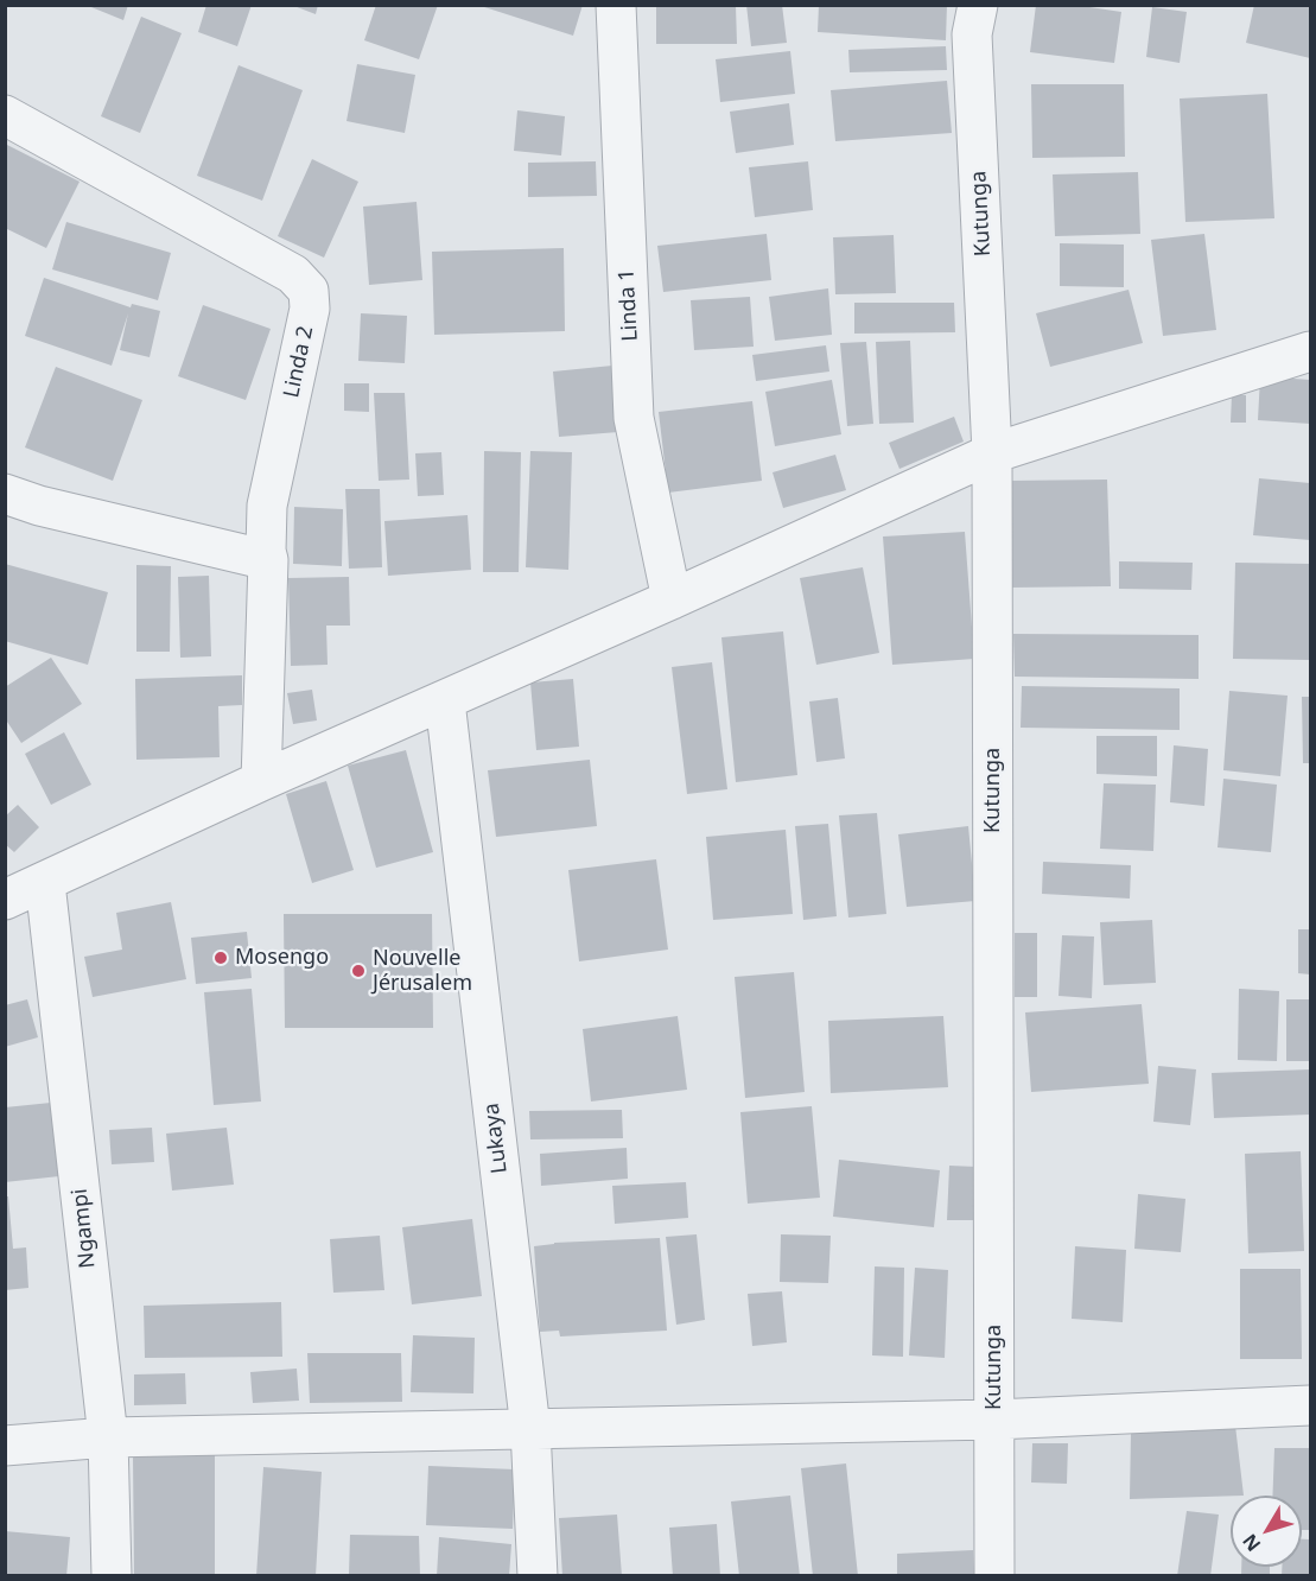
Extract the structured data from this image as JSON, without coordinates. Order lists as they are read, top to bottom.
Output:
{
  "streets": {
    "street": [
      "Kutunga",
      "Linda 1",
      "Linda 2",
      "Lukaya",
      "Ngampi"
    ]
  },
  "places": ["Mosengo", "Nouvelle Jérusalem"],
  "north": "bottom left"
}
